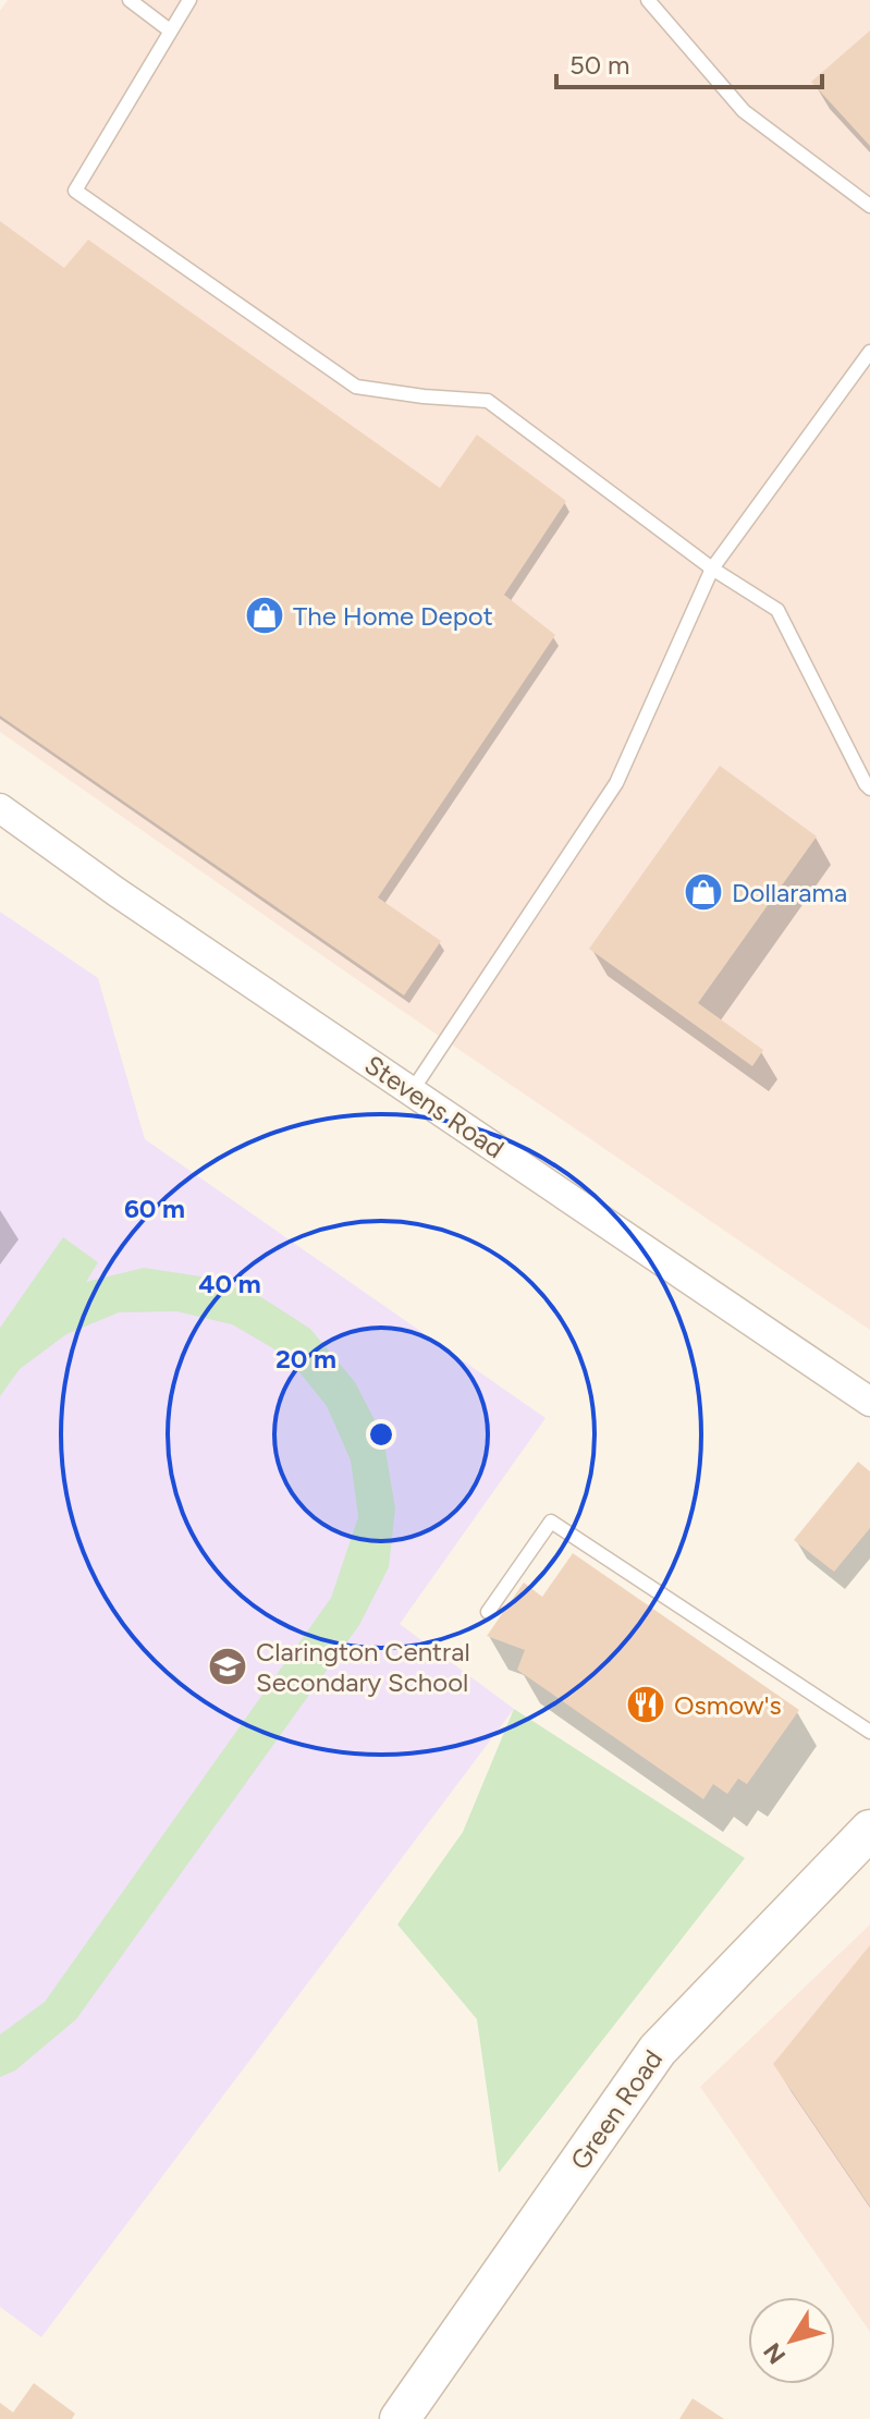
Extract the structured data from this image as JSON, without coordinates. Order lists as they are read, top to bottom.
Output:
{
  "streets": {
    "street": ["Stevens Road", "Green Road"]
  },
  "places": {
    "shop": ["The Home Depot", "Dollarama"],
    "school or university": ["Clarington Central Secondary School"],
    "restaurant": ["Osmow's"]
  },
  "scale_bar": "50 m",
  "north": "bottom left",
  "rings": ["60 m", "40 m", "20 m"]
}
